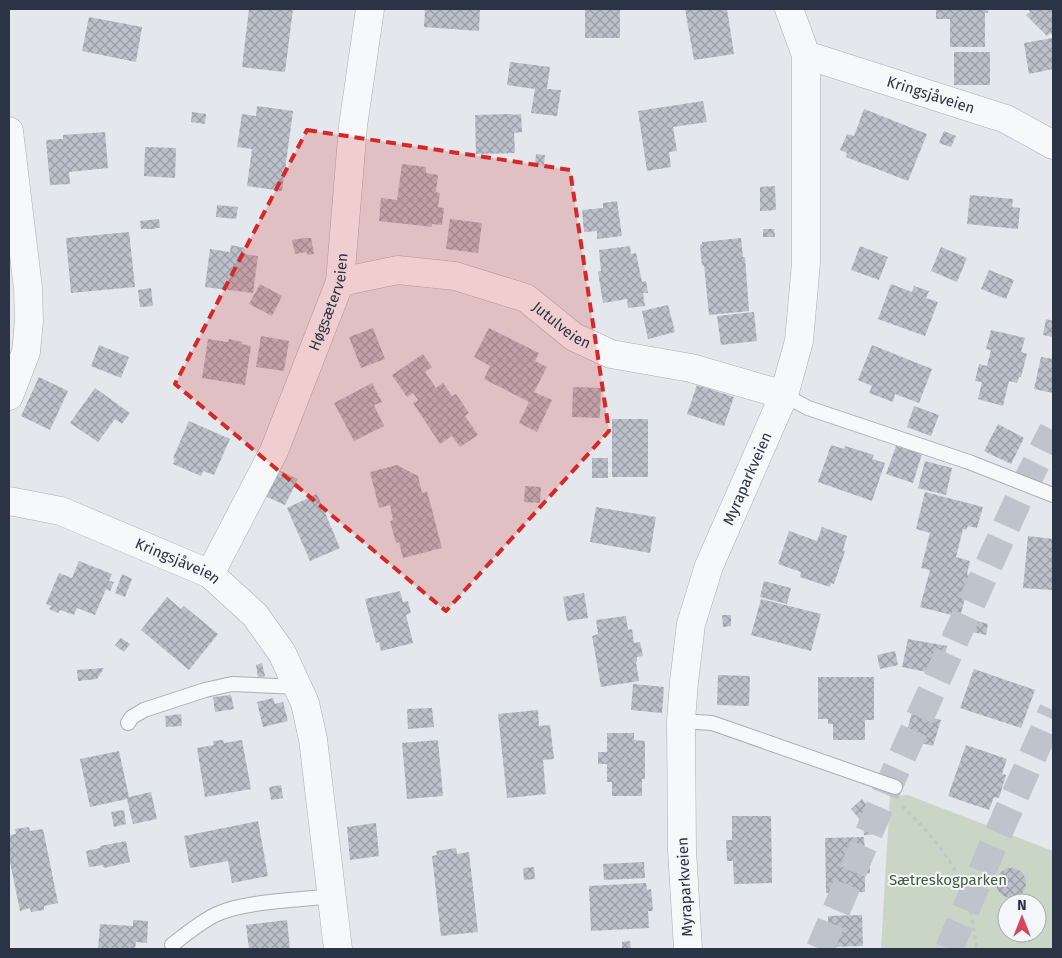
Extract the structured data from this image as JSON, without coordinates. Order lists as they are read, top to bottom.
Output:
{
  "streets": {
    "street": [
      "Kringsjåveien",
      "Høgsæterveien",
      "Jutulveien",
      "Myraparkveien"
    ]
  },
  "crossings": [
    ["Kringsjåveien", "Høgsæterveien"],
    ["Kringsjåveien", "Myraparkveien"],
    ["Høgsæterveien", "Jutulveien"],
    ["Jutulveien", "Myraparkveien"]
  ],
  "parks": ["Sætreskogparken"],
  "north": "top"
}
